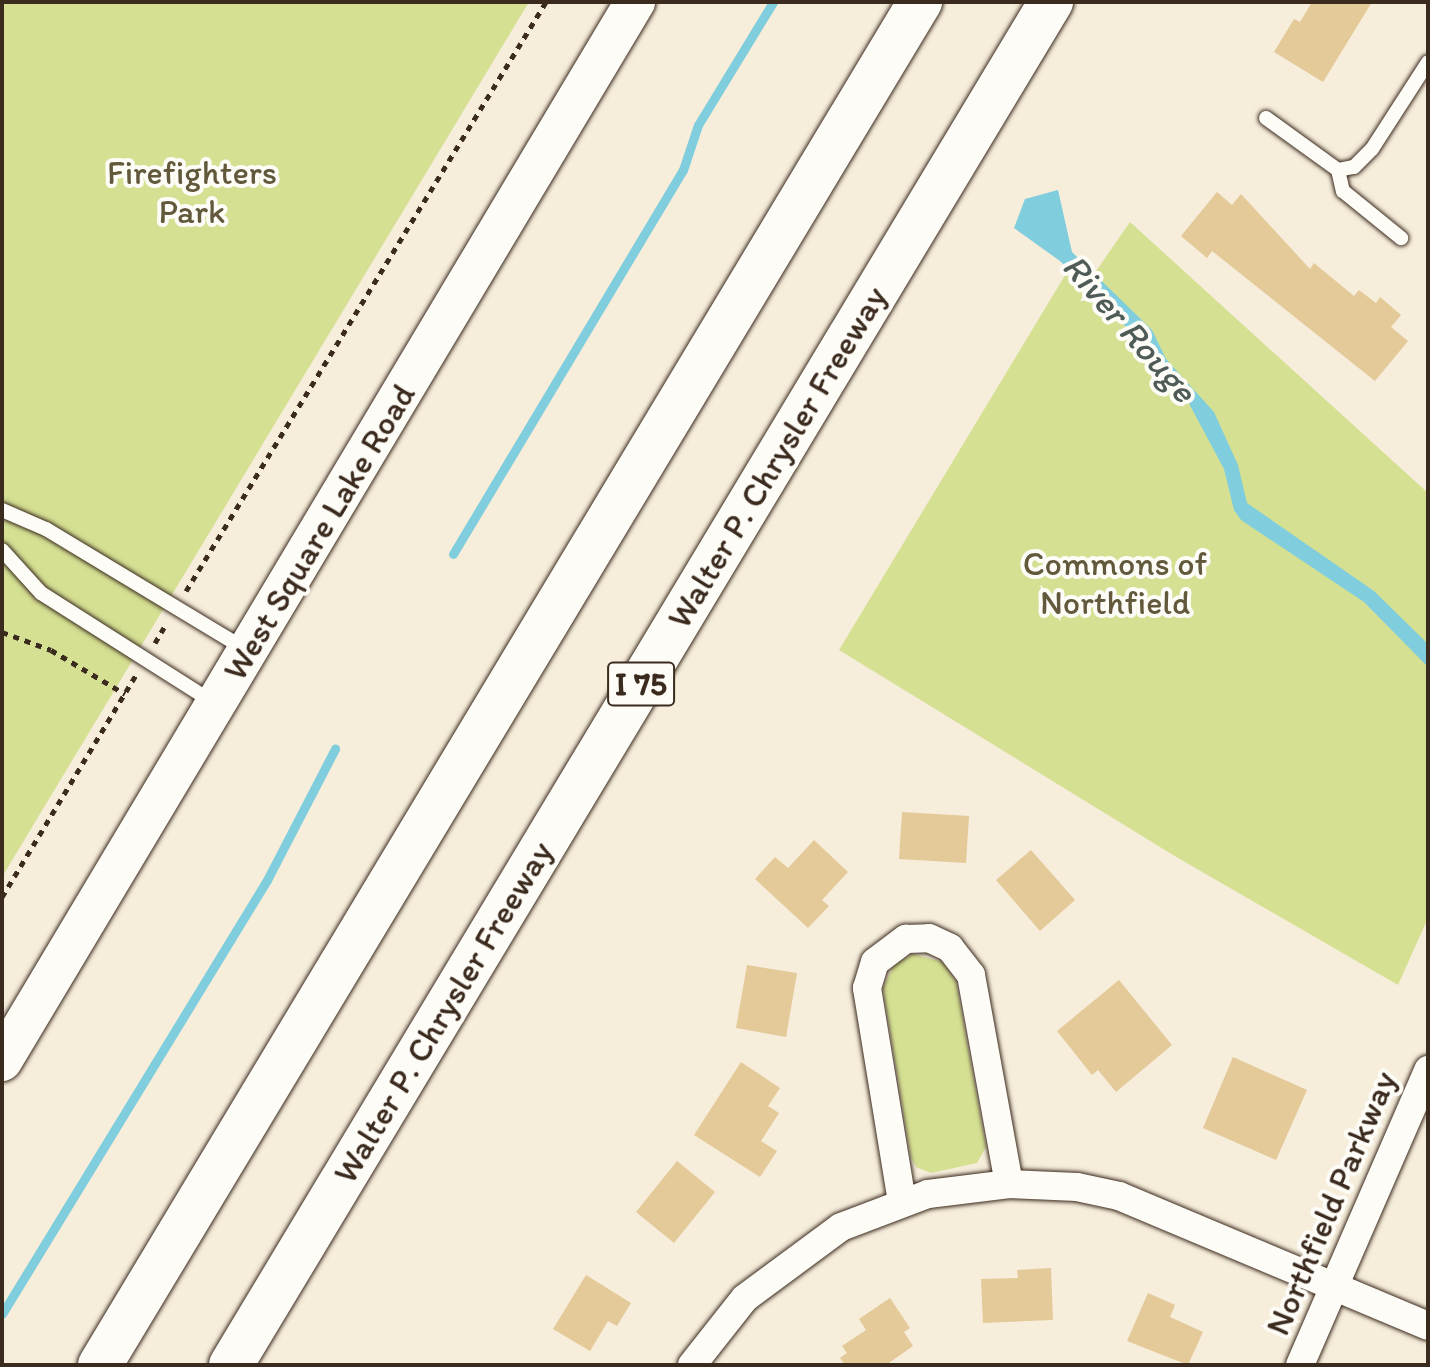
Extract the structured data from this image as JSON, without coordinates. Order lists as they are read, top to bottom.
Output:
{
  "streets": {
    "highway": ["Walter P. Chrysler Freeway", "I 75"],
    "main road": ["West Square Lake Road"],
    "street": ["Northfield Parkway"]
  },
  "water": ["River Rouge"],
  "parks": ["Firefighters Park", "Commons of Northfield"]
}
